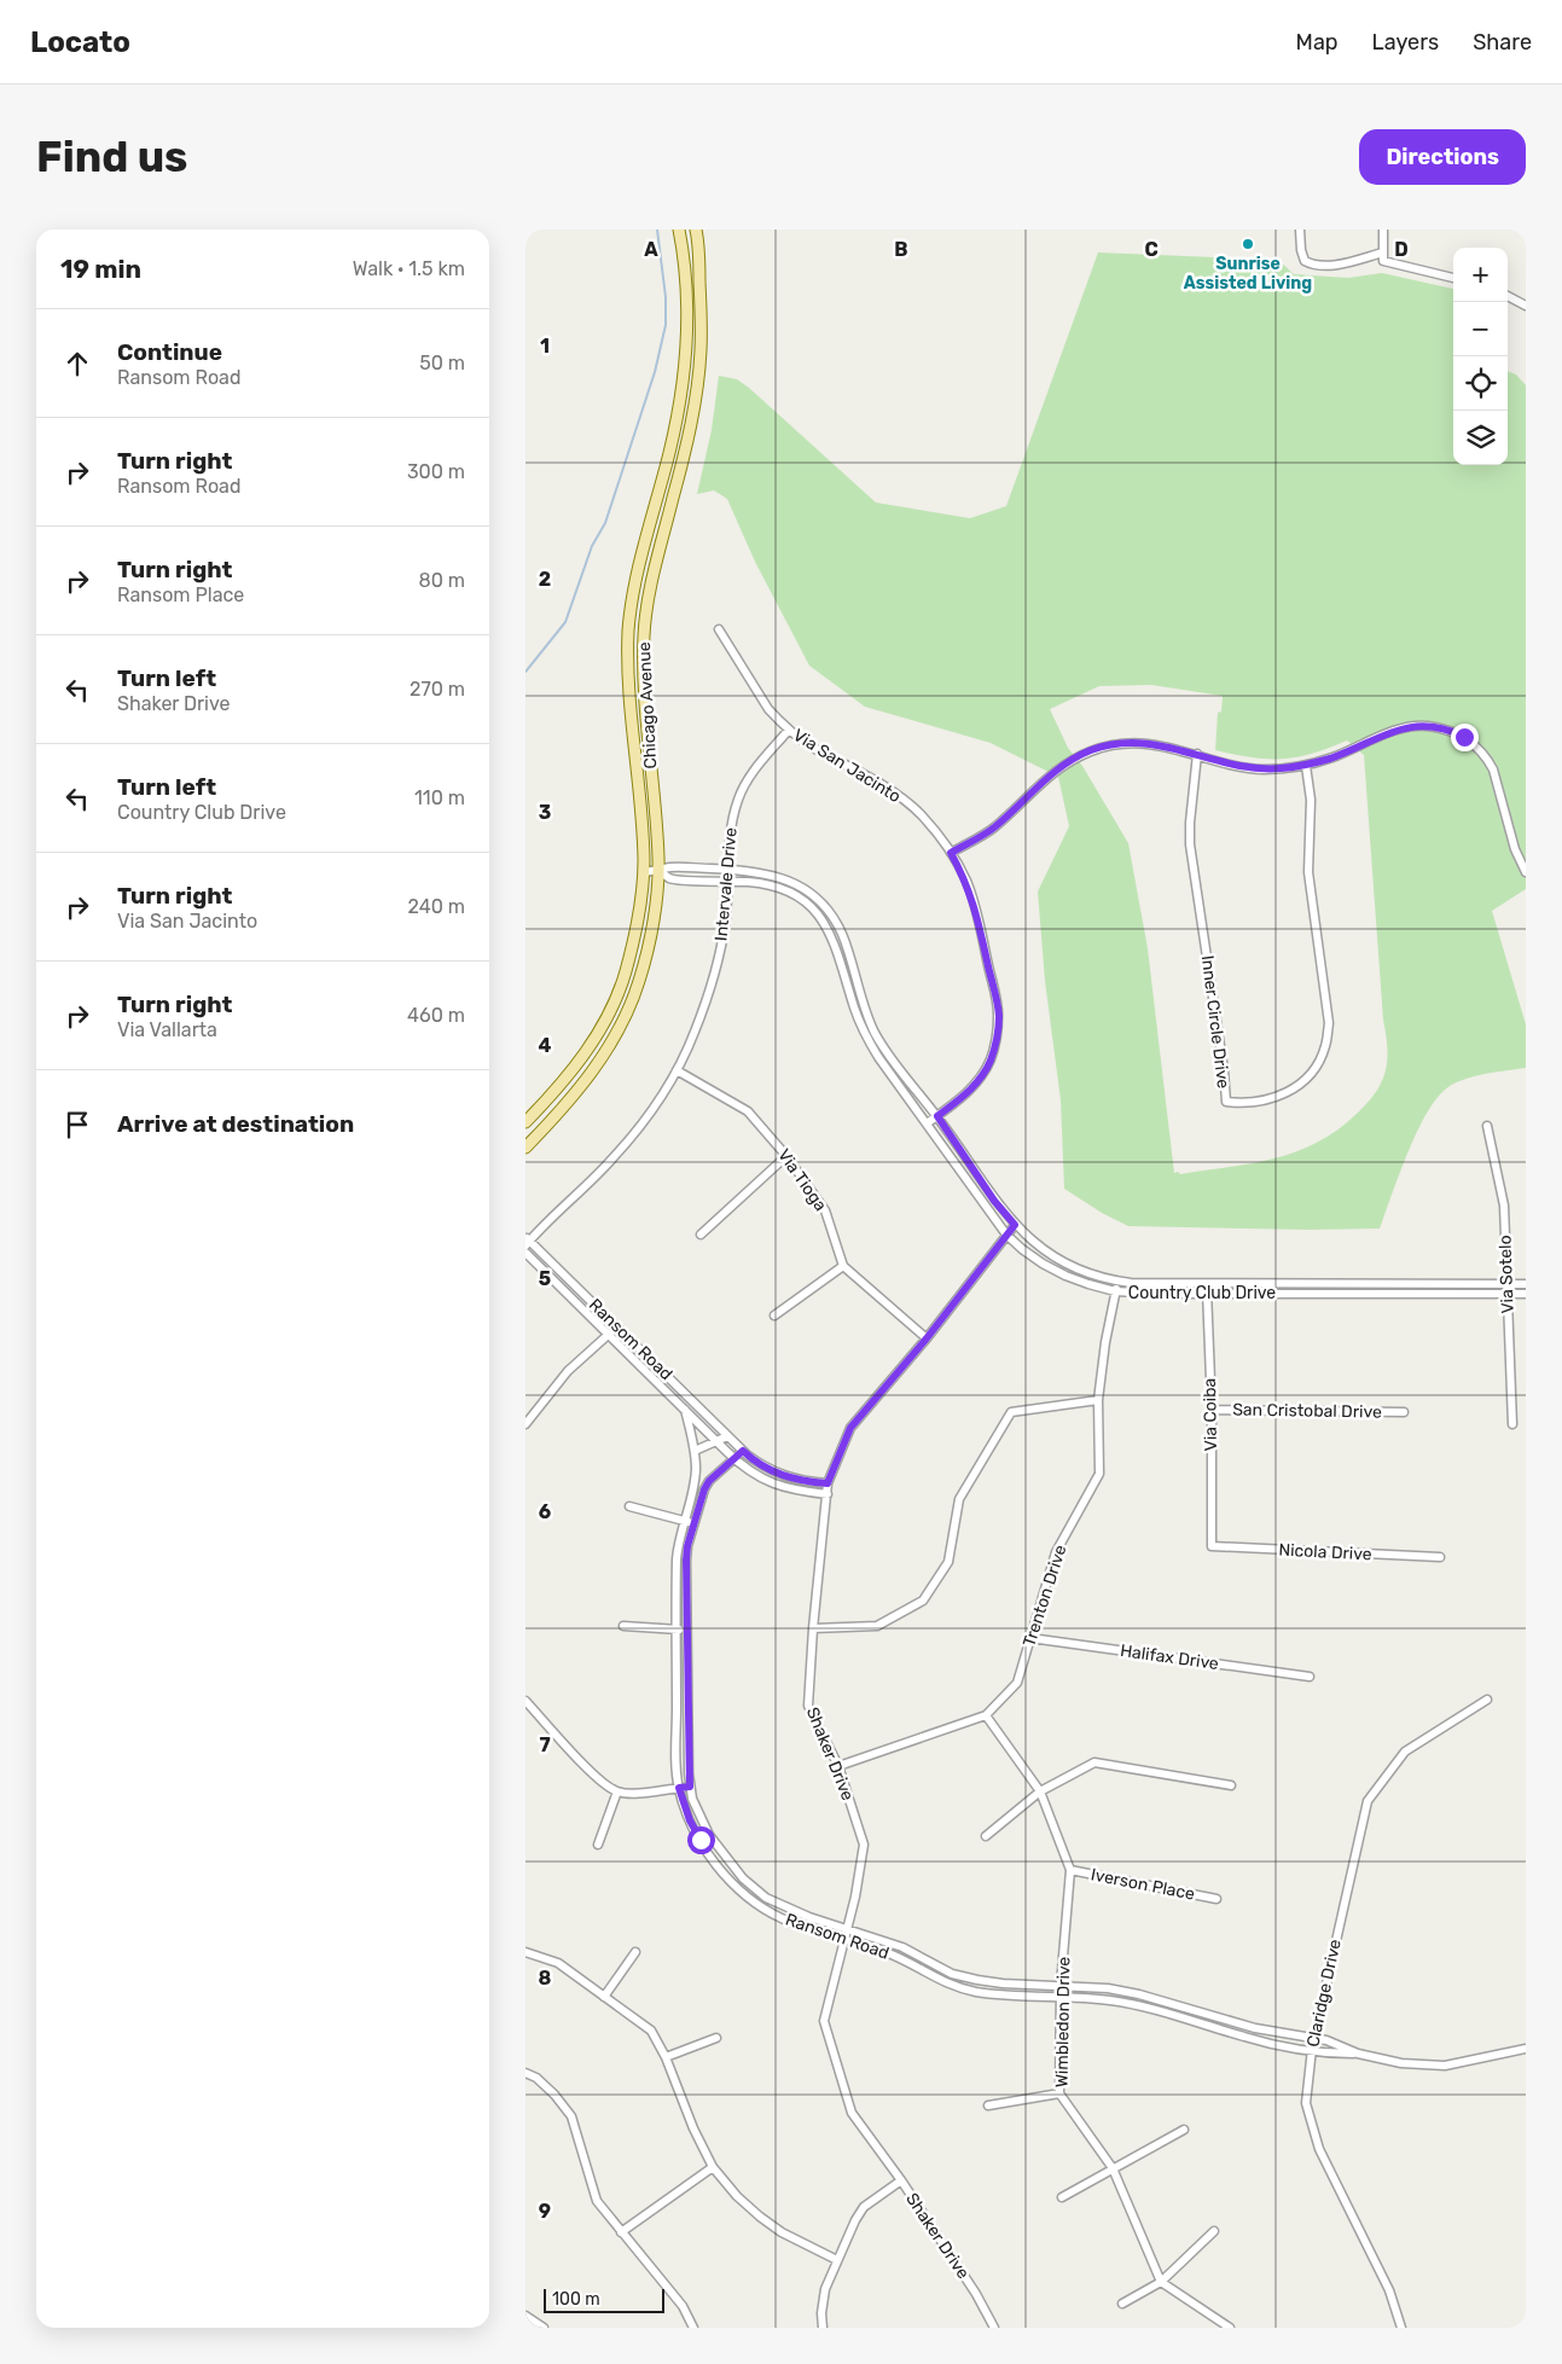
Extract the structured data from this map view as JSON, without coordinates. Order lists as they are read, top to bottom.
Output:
{
  "streets": {
    "main road": ["Chicago Avenue"],
    "street": [
      "Via San Jacinto",
      "Intervale Drive",
      "Inner Circle Drive",
      "Via Tioga",
      "Via Sotelo",
      "Country Club Drive",
      "Ransom Road",
      "San Cristobal Drive",
      "Via Coiba",
      "Nicola Drive",
      "Trenton Drive",
      "Halifax Drive",
      "Shaker Drive",
      "Iverson Place",
      "Claridge Drive",
      "Wimbledon Drive"
    ]
  },
  "crossings": [
    ["Chicago Avenue", "Country Club Drive"],
    ["Via San Jacinto", "Intervale Drive"],
    ["Via San Jacinto", "Country Club Drive"],
    ["Intervale Drive", "Via Tioga"],
    ["Intervale Drive", "Country Club Drive"],
    ["Intervale Drive", "Ransom Road"],
    ["Via Sotelo", "Country Club Drive"],
    ["Country Club Drive", "Via Coiba"],
    ["Country Club Drive", "Trenton Drive"],
    ["Country Club Drive", "Shaker Drive"],
    ["Ransom Road", "Shaker Drive"],
    ["Ransom Road", "Claridge Drive"],
    ["Ransom Road", "Wimbledon Drive"],
    ["San Cristobal Drive", "Via Coiba"],
    ["Via Coiba", "Nicola Drive"],
    ["Trenton Drive", "Halifax Drive"],
    ["Trenton Drive", "Shaker Drive"],
    ["Trenton Drive", "Wimbledon Drive"],
    ["Iverson Place", "Wimbledon Drive"]
  ],
  "places": ["Sunrise Assisted Living"],
  "scale_bar": "100 m",
  "page": {
    "header": "Locato",
    "nav": ["Map", "Layers", "Share"],
    "buttons": "Directions",
    "title": "Find us",
    "heading": ["19 min", "Walk · 1.5 km"],
    "map_buttons": ["+", "−"],
    "list": [
      ["Continue", "Ransom Road", "50 m"],
      ["Turn right", "Ransom Road", "300 m"],
      ["Turn right", "Ransom Place", "80 m"],
      ["Turn left", "Shaker Drive", "270 m"],
      ["Turn left", "Country Club Drive", "110 m"],
      ["Turn right", "Via San Jacinto", "240 m"],
      ["Turn right", "Via Vallarta", "460 m"],
      "Arrive at destination"
    ],
    "scale": "100 m"
  },
  "grid": {
    "columns": [
      "A",
      "B",
      "C",
      "D"
    ],
    "rows": [
      "1",
      "2",
      "3",
      "4",
      "5",
      "6",
      "7",
      "8",
      "9"
    ]
  }
}
